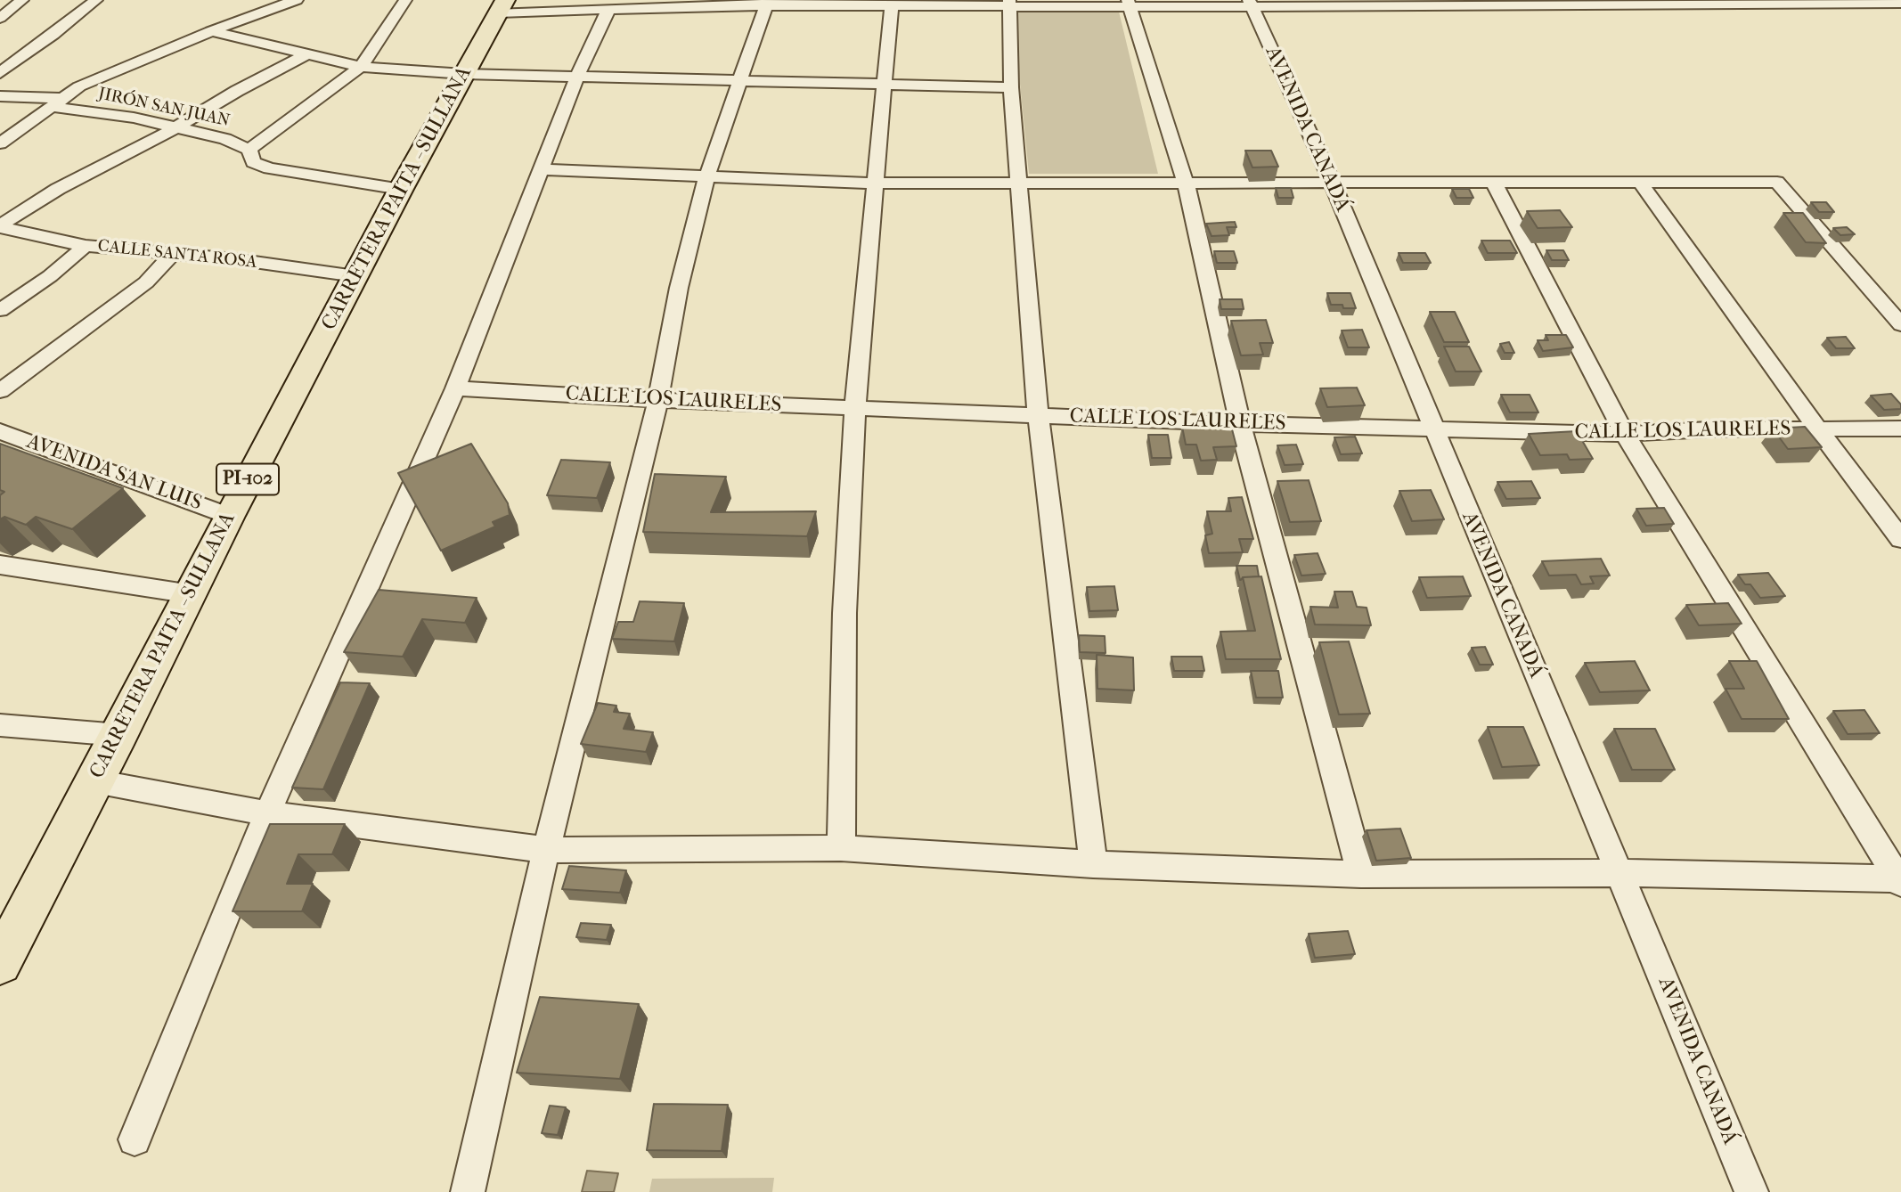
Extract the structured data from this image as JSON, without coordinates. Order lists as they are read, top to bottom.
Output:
{
  "streets": {
    "main road": ["CARRETERA PAITA - SULLANA", "PI-102"],
    "street": [
      "JIRÓN SAN JUAN",
      "AVENIDA CANADÁ",
      "CALLE SANTA ROSA",
      "CALLE LOS LAURELES",
      "AVENIDA SAN LUIS"
    ]
  },
  "crossings": [
    ["JIRÓN SAN JUAN", "CARRETERA PAITA - SULLANA"],
    ["AVENIDA CANADÁ", "CALLE LOS LAURELES"],
    ["CARRETERA PAITA - SULLANA", "CALLE SANTA ROSA"],
    ["CARRETERA PAITA - SULLANA", "AVENIDA SAN LUIS"]
  ]
}
